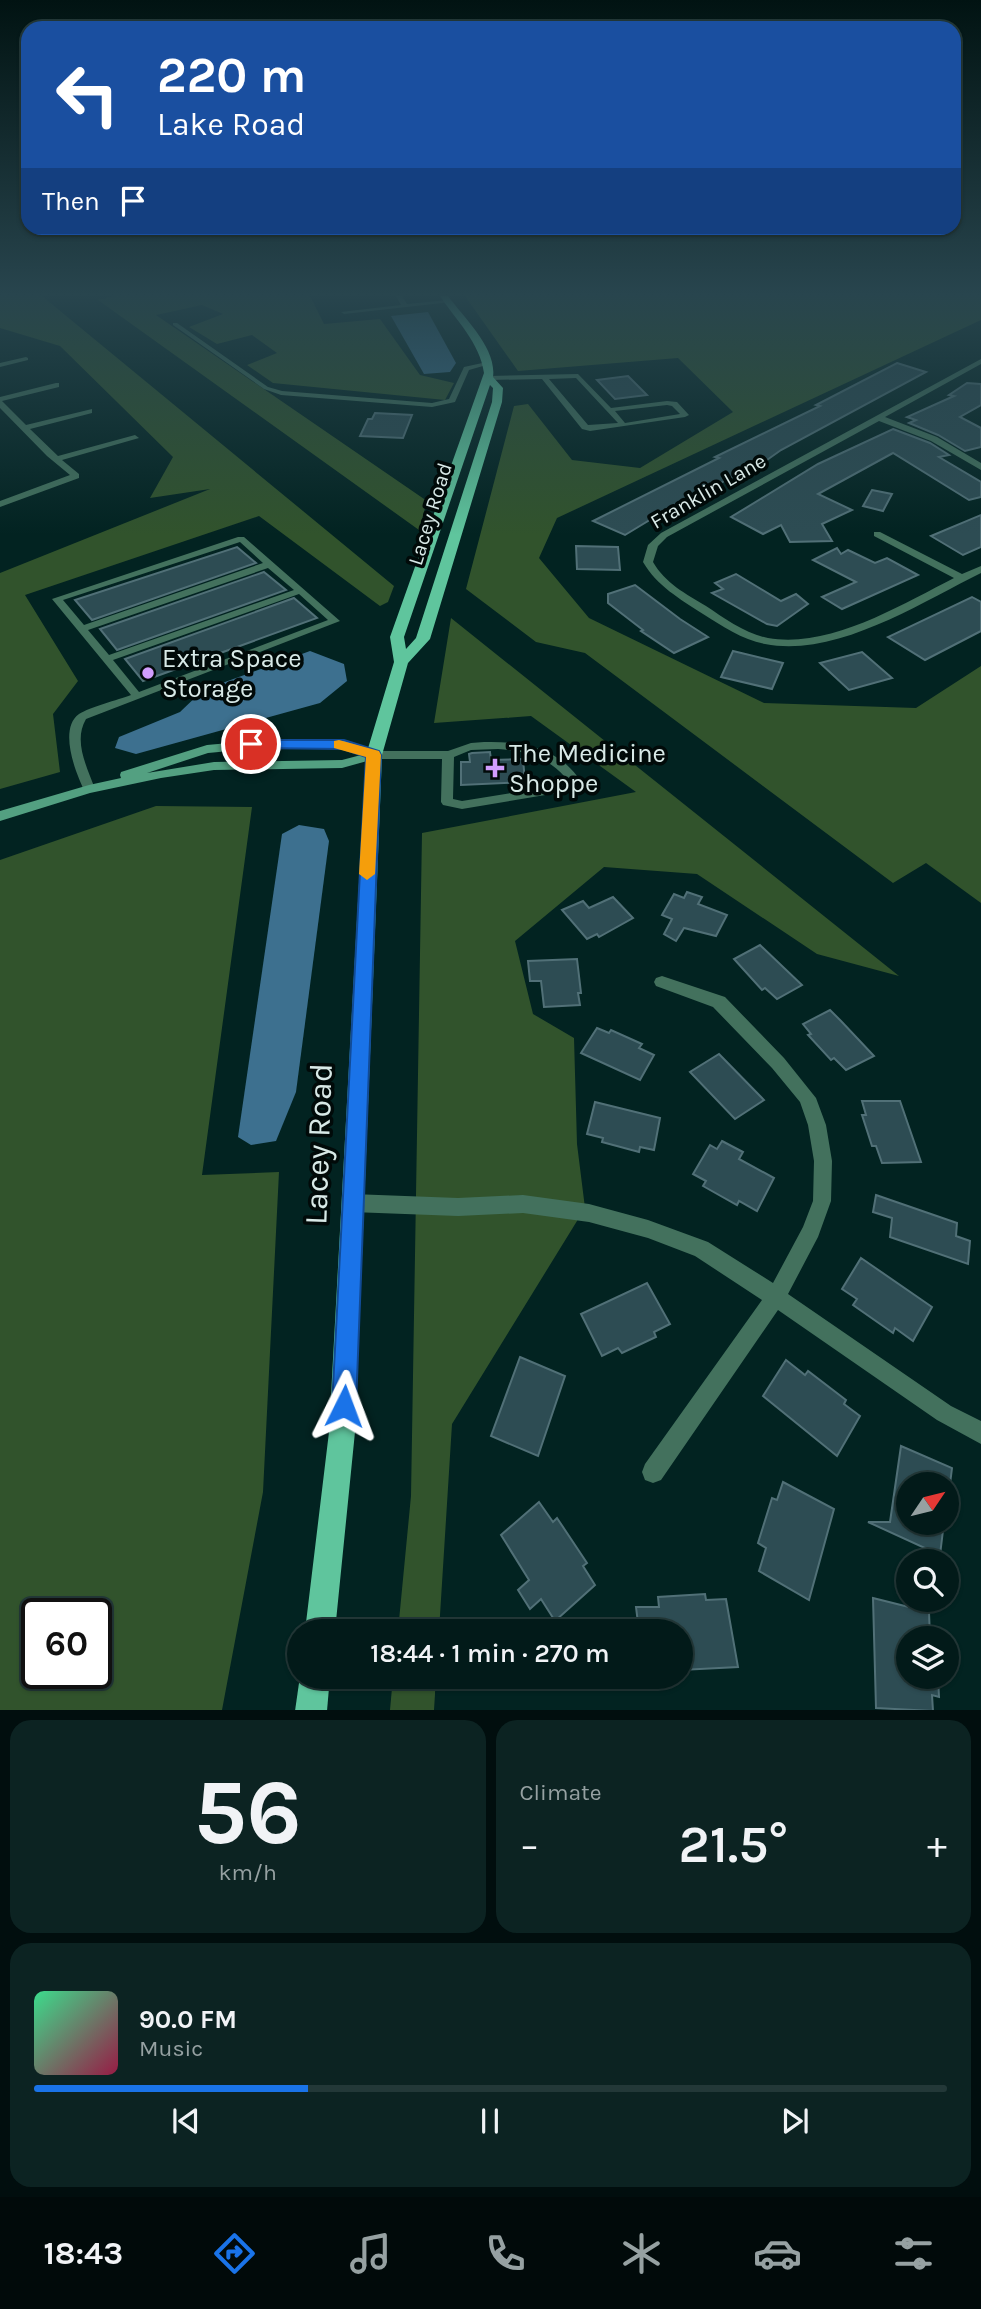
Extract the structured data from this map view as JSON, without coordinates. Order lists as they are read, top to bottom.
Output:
{
  "streets": {
    "main road": ["Lacey Road"],
    "street": ["Franklin Lane"]
  },
  "places": {
    "other": ["Extra Space Storage"],
    "health": ["The Medicine Shoppe"]
  },
  "north": "top right",
  "page": {
    "turn": ["220 m", "Lake Road"],
    "then": "Then",
    "limit": "60",
    "trip": "18:44 · 1 min · 270 m",
    "tile": [
      ["56", "km/h"],
      "Climate"
    ],
    "heat": ["−", "21.5°", "+"],
    "song": ["90.0 FM", "Music"],
    "tabs": "18:43"
  }
}
